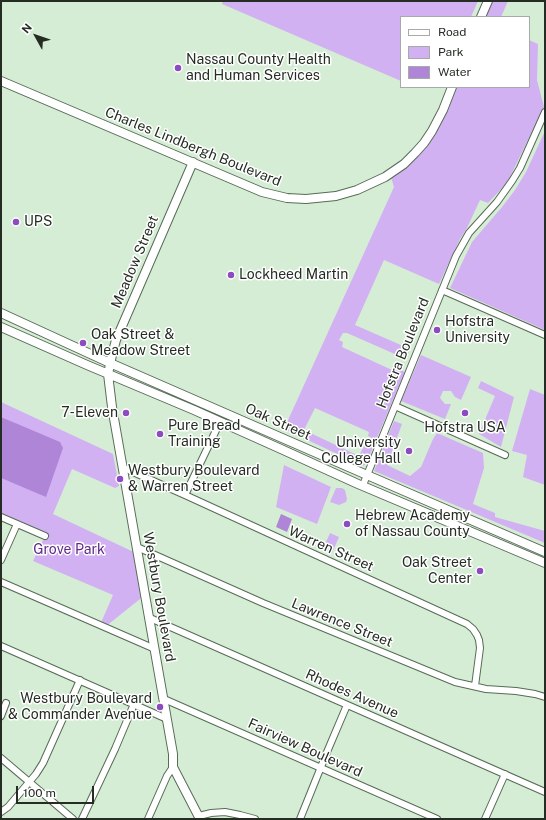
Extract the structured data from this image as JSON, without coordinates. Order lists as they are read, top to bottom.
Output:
{
  "streets": {
    "street": [
      "Charles Lindbergh Boulevard",
      "Meadow Street",
      "Hofstra Boulevard",
      "Oak Street",
      "Warren Street",
      "Westbury Boulevard",
      "Lawrence Street",
      "Rhodes Avenue",
      "Fairview Boulevard"
    ]
  },
  "crossings": [
    ["Charles Lindbergh Boulevard", "Meadow Street"],
    ["Meadow Street", "Oak Street"],
    ["Meadow Street", "Westbury Boulevard"],
    ["Hofstra Boulevard", "Oak Street"],
    ["Oak Street", "Westbury Boulevard"],
    ["Warren Street", "Westbury Boulevard"],
    ["Warren Street", "Lawrence Street"],
    ["Westbury Boulevard", "Lawrence Street"],
    ["Westbury Boulevard", "Rhodes Avenue"],
    ["Westbury Boulevard", "Fairview Boulevard"]
  ],
  "parks": ["Grove Park"],
  "places": [
    "Nassau County Health and Human Services",
    "UPS",
    "Lockheed Martin",
    "Hofstra University",
    "Oak Street & Meadow Street",
    "7-Eleven",
    "Hofstra USA",
    "Pure Bread Training",
    "University College Hall",
    "Westbury Boulevard & Warren Street",
    "Hebrew Academy of Nassau County",
    "Oak Street Center",
    "Westbury Boulevard & Commander Avenue"
  ],
  "legend": ["Road", "Park", "Water"],
  "scale_bar": "100 m",
  "north": "top left"
}
